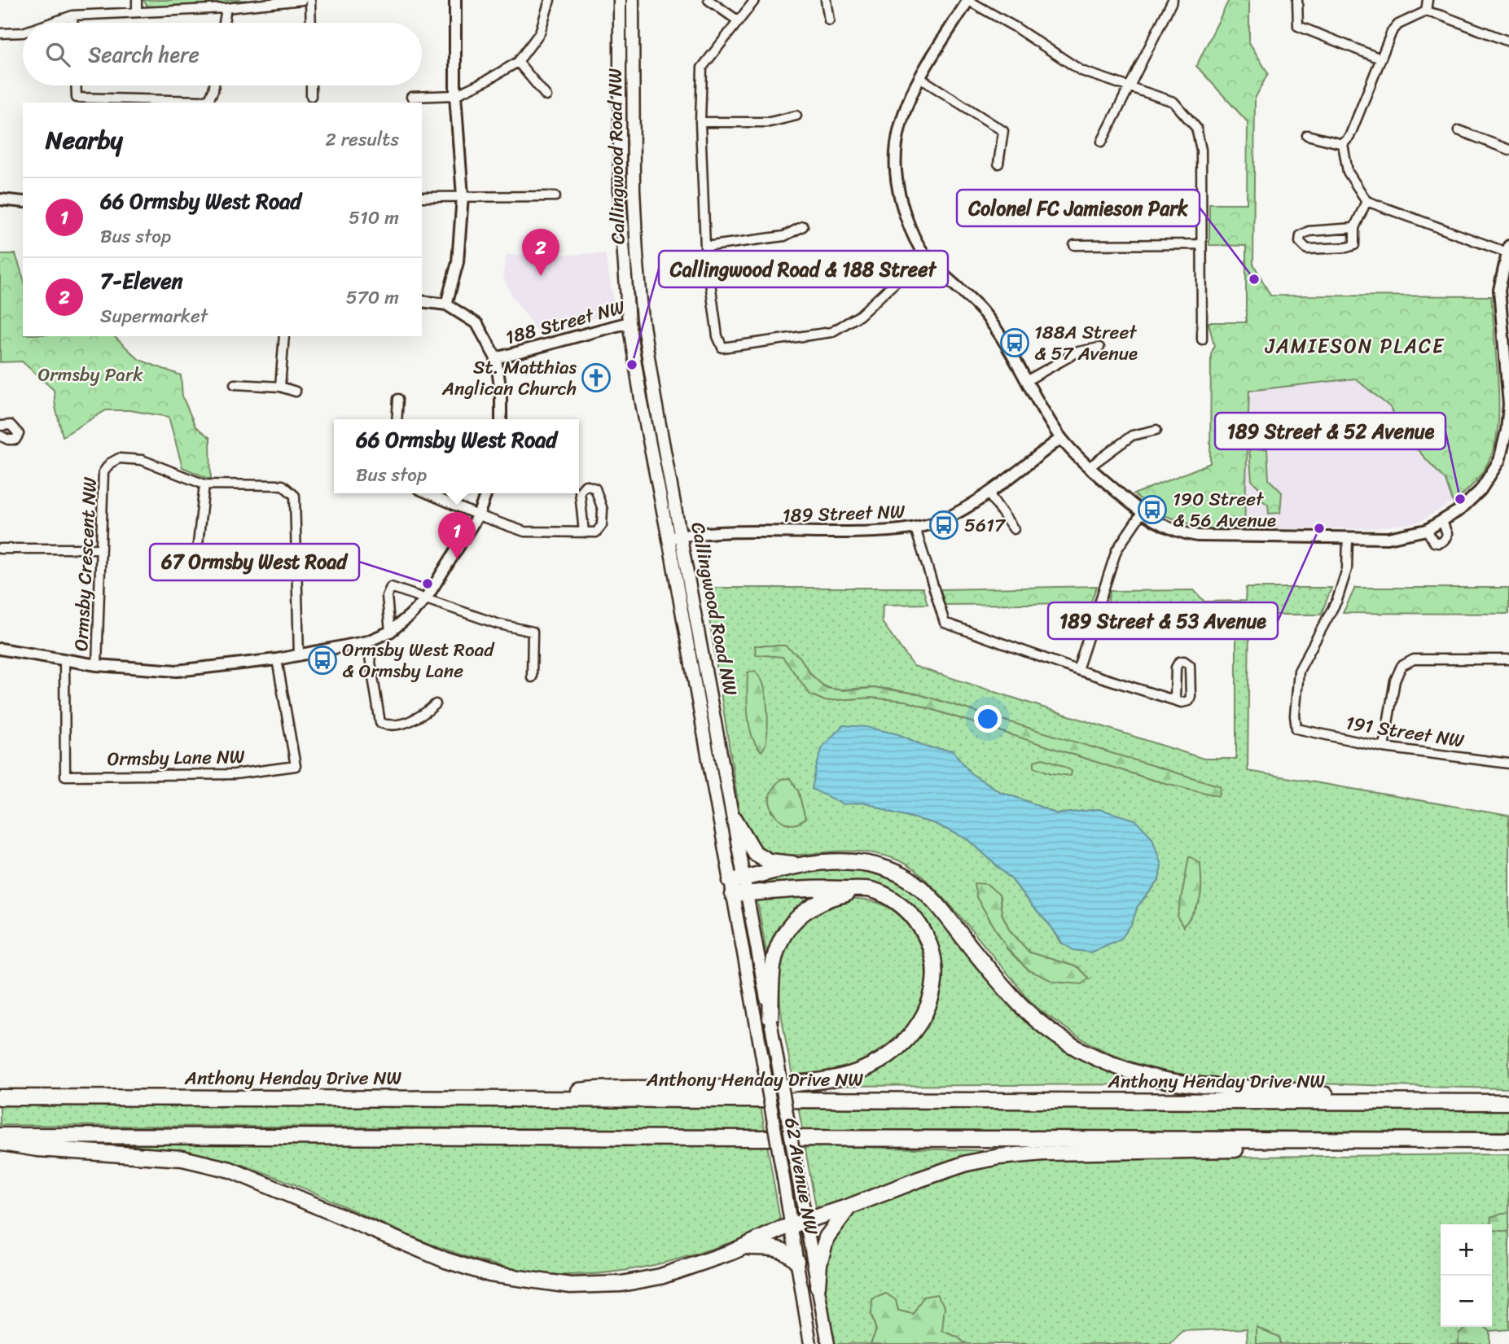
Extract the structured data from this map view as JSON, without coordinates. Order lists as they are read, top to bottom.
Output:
{
  "streets": {
    "highway": ["Anthony Henday Drive NW"],
    "main road": ["Callingwood Road NW", "62 Avenue NW"],
    "street": [
      "188 Street NW",
      "189 Street NW",
      "Ormsby Crescent NW",
      "191 Street NW",
      "Ormsby Lane NW"
    ]
  },
  "crossings": [
    ["Callingwood Road NW", "188 Street NW"],
    ["Callingwood Road NW", "189 Street NW"],
    ["Callingwood Road NW", "62 Avenue NW"]
  ],
  "districts": ["JAMIESON PLACE"],
  "parks": ["Ormsby Park"],
  "places": {
    "other": [
      "Colonel FC Jamieson Park",
      "Callingwood Road & 188 Street",
      "189 Street & 52 Avenue",
      "189 Street & 53 Avenue",
      "67 Ormsby West Road"
    ],
    "bus stop": [
      "188A Street & 57 Avenue",
      "190 Street & 56 Avenue",
      "5617",
      "Ormsby West Road & Ormsby Lane"
    ],
    "church": ["St. Matthias Anglican Church"]
  },
  "page": {
    "search": "Search here",
    "heading": ["Nearby", "2 results"],
    "list": [
      {
        "mark": "1",
        "name": "66 Ormsby West Road",
        "note": "Bus stop",
        "value": "510 m"
      },
      {
        "mark": "2",
        "name": "7-Eleven",
        "note": "Supermarket",
        "value": "570 m"
      }
    ],
    "pins": ["2", "1"],
    "popup": ["66 Ormsby West Road", "Bus stop"],
    "map_buttons": ["+", "−"]
  }
}
